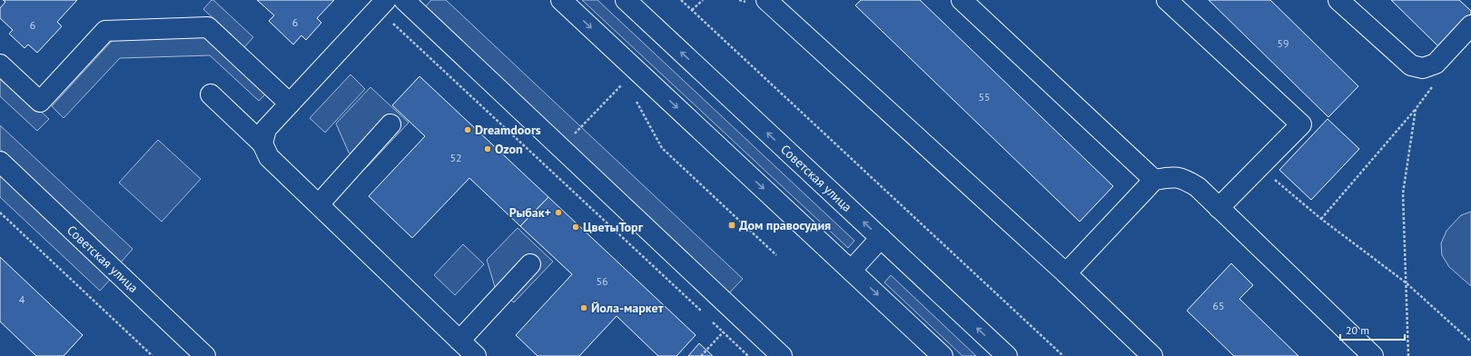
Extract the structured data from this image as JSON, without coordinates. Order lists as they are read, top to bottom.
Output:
{
  "streets": {
    "main road": ["Советская улица"]
  },
  "places": {
    "other": [
      "Dreamdoors",
      "Ozon",
      "Рыбак+",
      "ЦветыТорг",
      "Йола-маркет"
    ],
    "transit": ["Дом правосудия"]
  },
  "house_numbers": [
    "6",
    "6",
    "59",
    "55",
    "52",
    "56",
    "4",
    "65"
  ],
  "scale_bar": "20 m"
}
